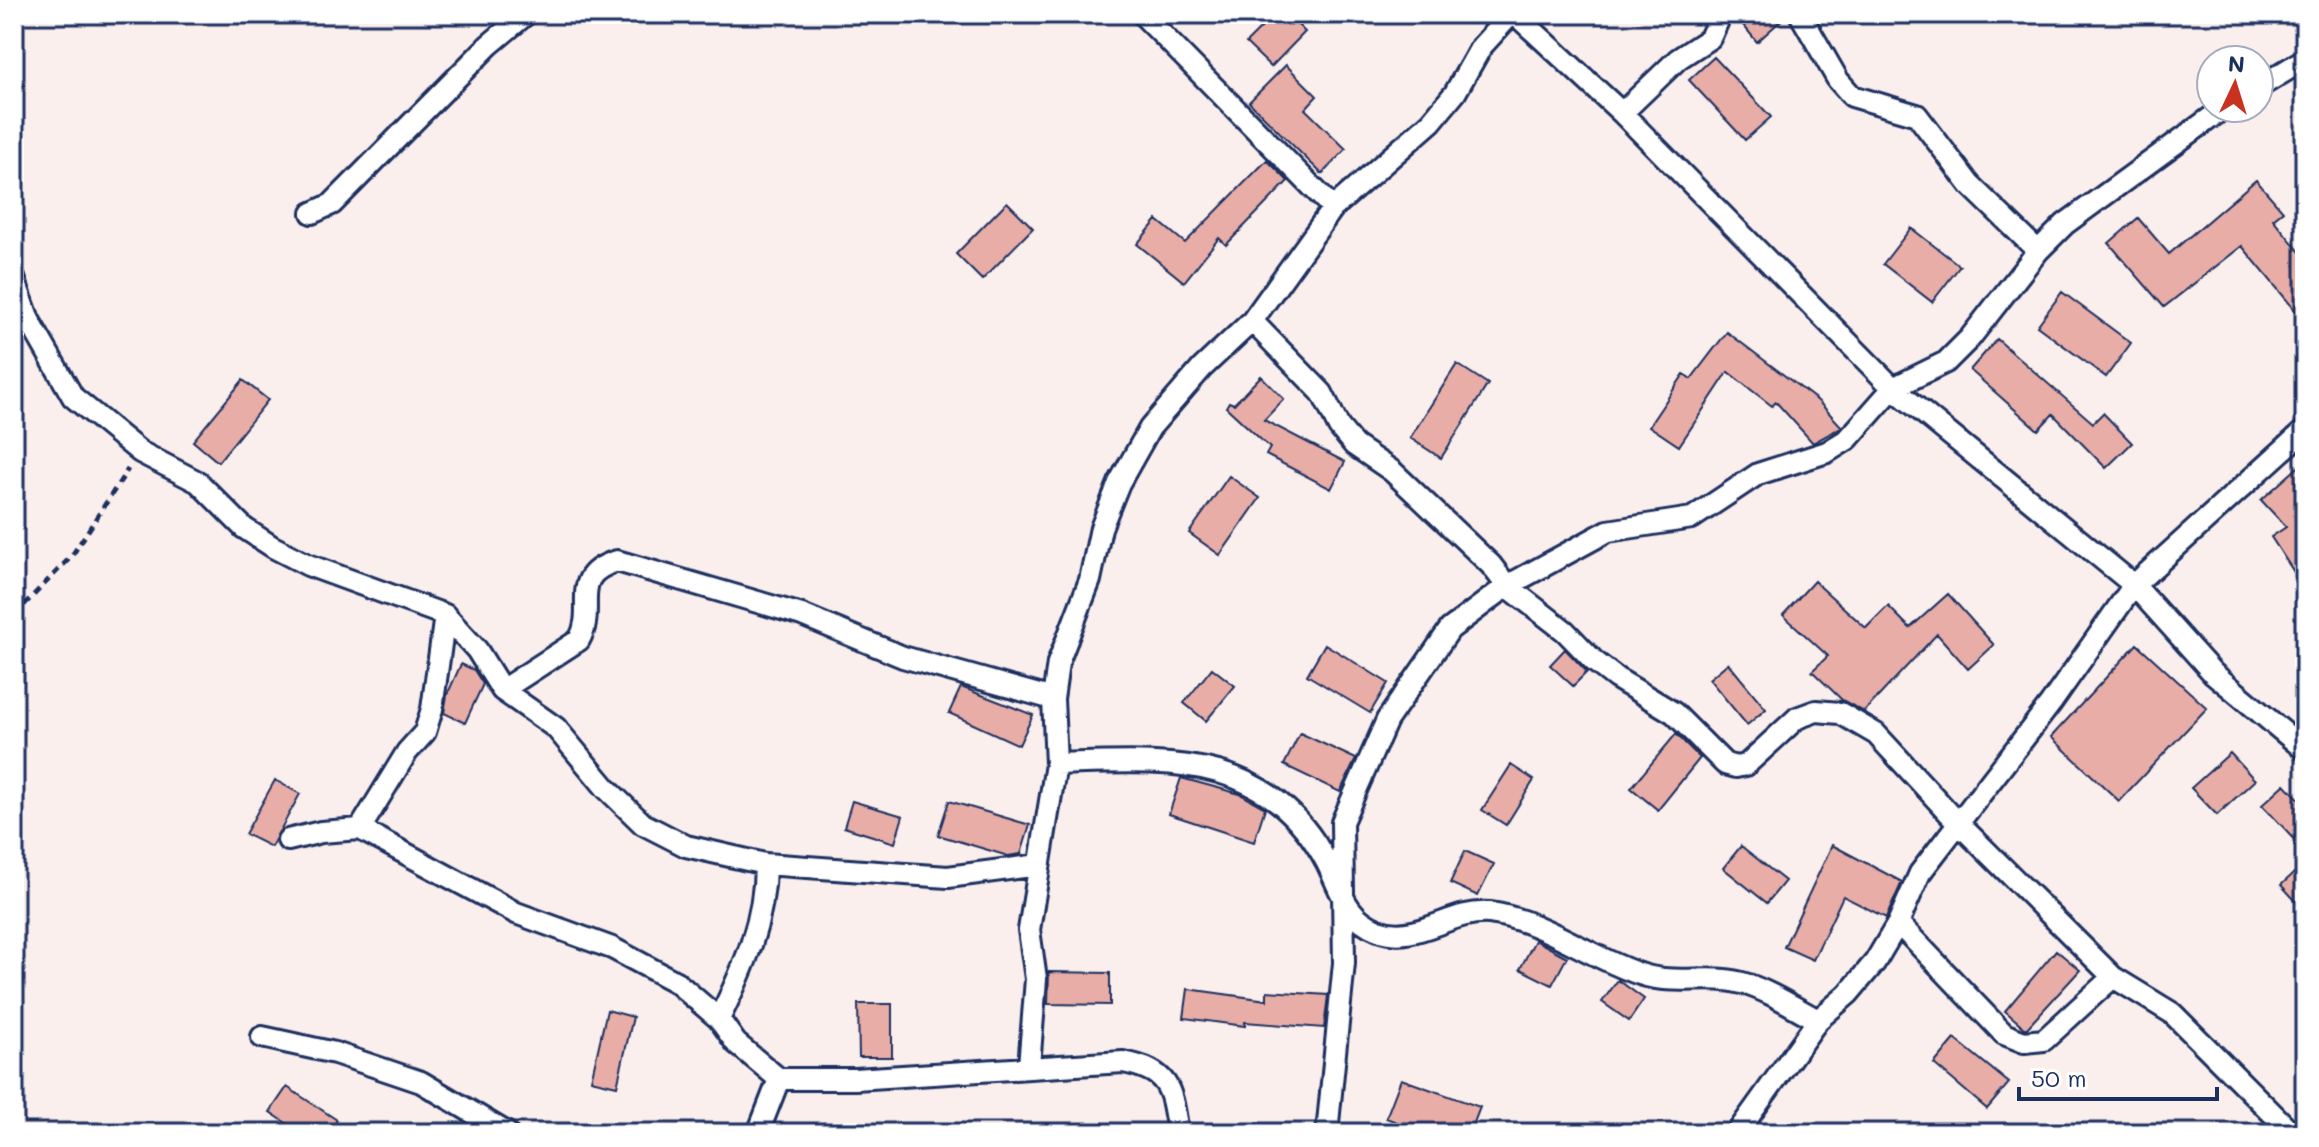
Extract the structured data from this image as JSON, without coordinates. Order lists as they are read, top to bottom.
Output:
{
  "scale_bar": "50 m",
  "north": "top"
}
